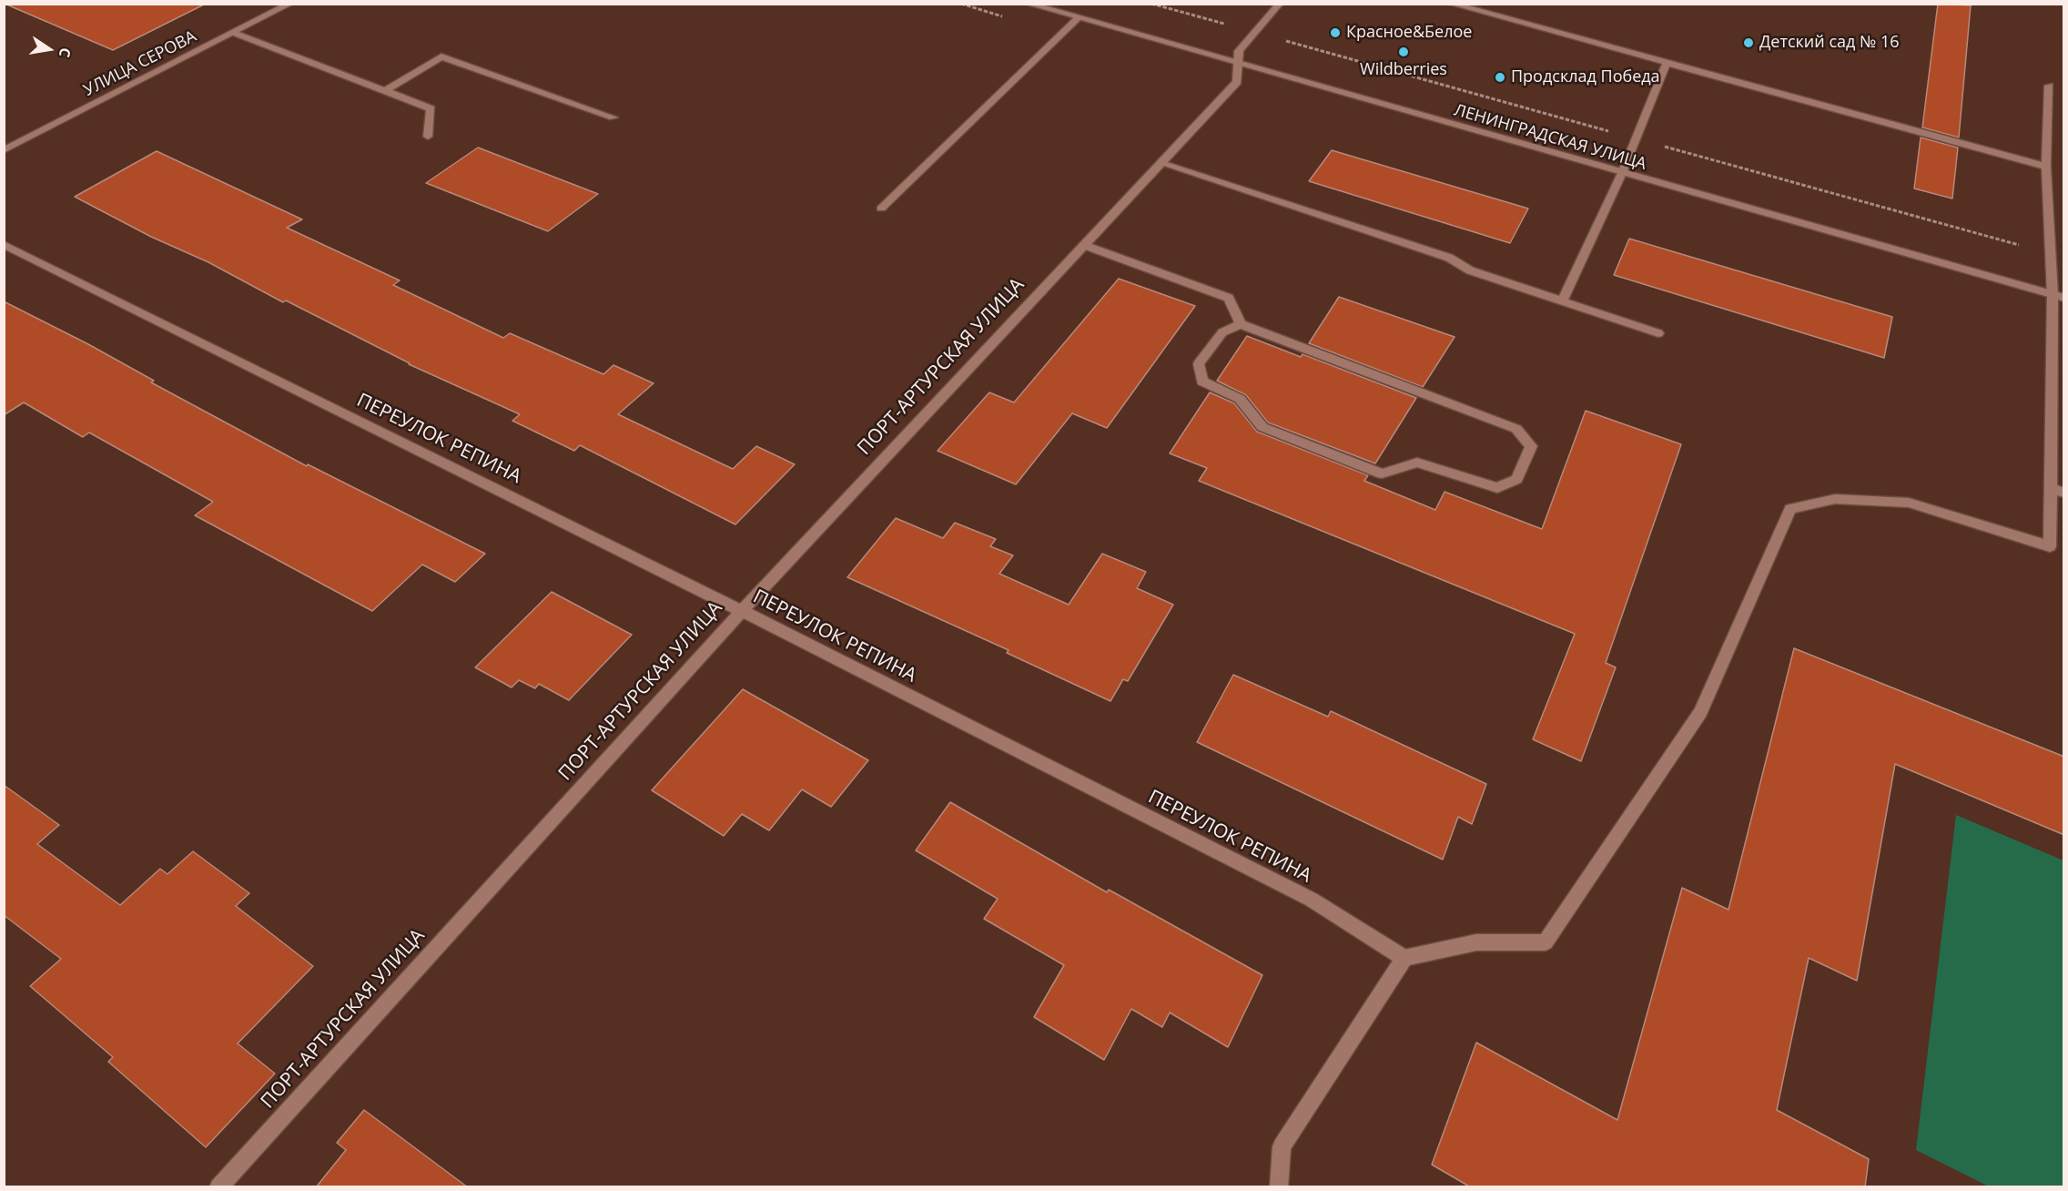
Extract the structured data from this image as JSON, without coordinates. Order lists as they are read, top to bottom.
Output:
{
  "streets": {
    "street": [
      "УЛИЦА СЕРОВА",
      "ЛЕНИНГРАДСКАЯ УЛИЦА",
      "ПОРТ-АРТУРСКАЯ УЛИЦА",
      "ПЕРЕУЛОК РЕПИНА"
    ]
  },
  "crossings": [
    ["ЛЕНИНГРАДСКАЯ УЛИЦА", "ПОРТ-АРТУРСКАЯ УЛИЦА"],
    ["ПОРТ-АРТУРСКАЯ УЛИЦА", "ПЕРЕУЛОК РЕПИНА"]
  ],
  "places": [
    "Красное&Белое",
    "Детский сад № 16",
    "Wildberries",
    "Продсклад Победа"
  ],
  "north": "right"
}
